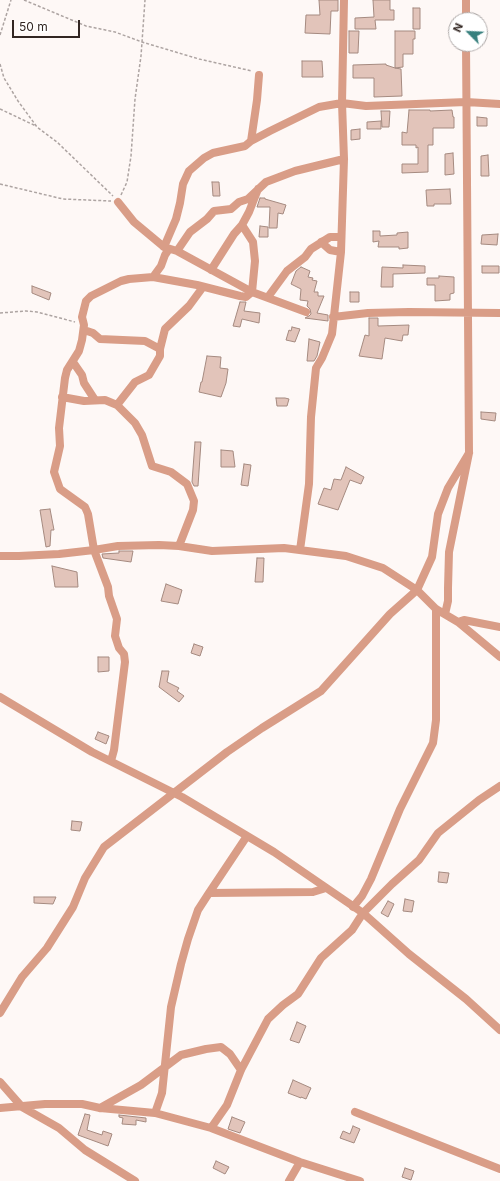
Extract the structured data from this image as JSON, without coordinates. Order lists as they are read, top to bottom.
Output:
{
  "scale_bar": "50 m",
  "north": "top left"
}
